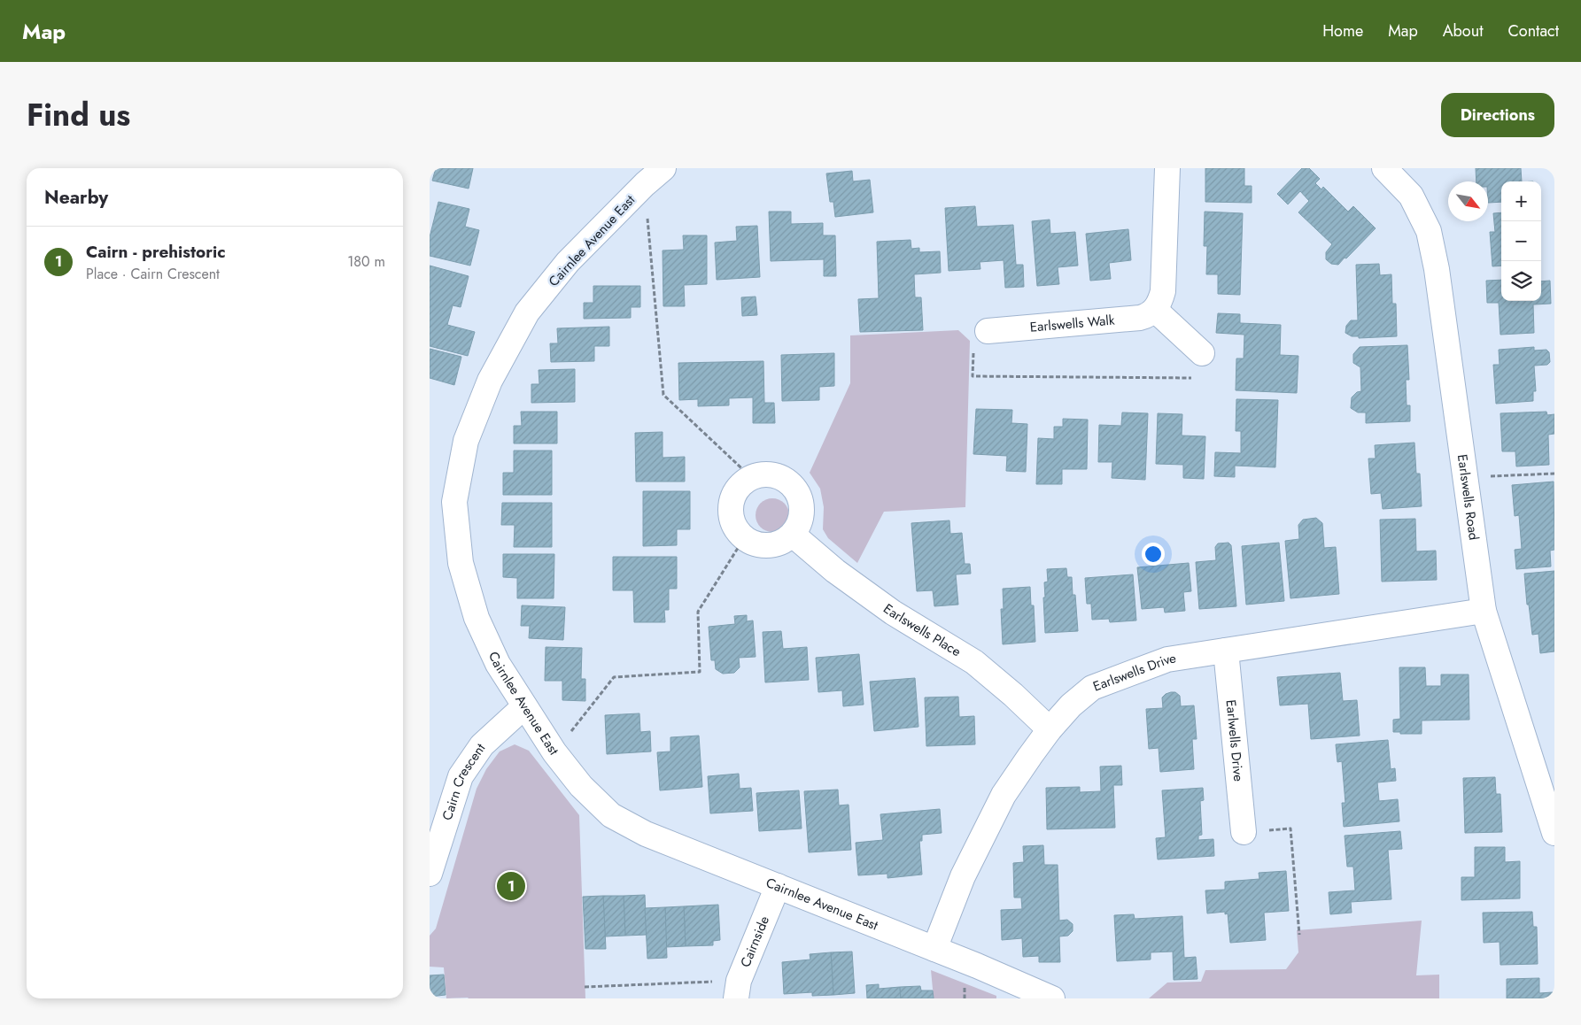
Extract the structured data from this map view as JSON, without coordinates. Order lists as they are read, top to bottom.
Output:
{
  "streets": {
    "street": [
      "Cairnlee Avenue East",
      "Earlswells Walk",
      "Earlswells Road",
      "Earlswells Place",
      "Earlswells Drive",
      "Earlwells Drive",
      "Cairn Crescent",
      "Cairnside"
    ]
  },
  "crossings": [
    ["Cairnlee Avenue East", "Earlswells Drive"],
    ["Cairnlee Avenue East", "Cairn Crescent"],
    ["Cairnlee Avenue East", "Cairnside"],
    ["Earlswells Road", "Earlswells Drive"],
    ["Earlswells Place", "Earlswells Drive"],
    ["Earlswells Drive", "Earlwells Drive"]
  ],
  "north": "bottom right",
  "page": {
    "header": "Map",
    "nav": [
      "Home",
      "Map",
      "About",
      "Contact"
    ],
    "title": "Find us",
    "buttons": "Directions",
    "heading": "Nearby",
    "map_buttons": ["+", "−"],
    "list": [
      {
        "mark": "1",
        "name": "Cairn - prehistoric",
        "note": "Place · Cairn Crescent",
        "value": "180 m"
      }
    ],
    "pins": "1"
  }
}
